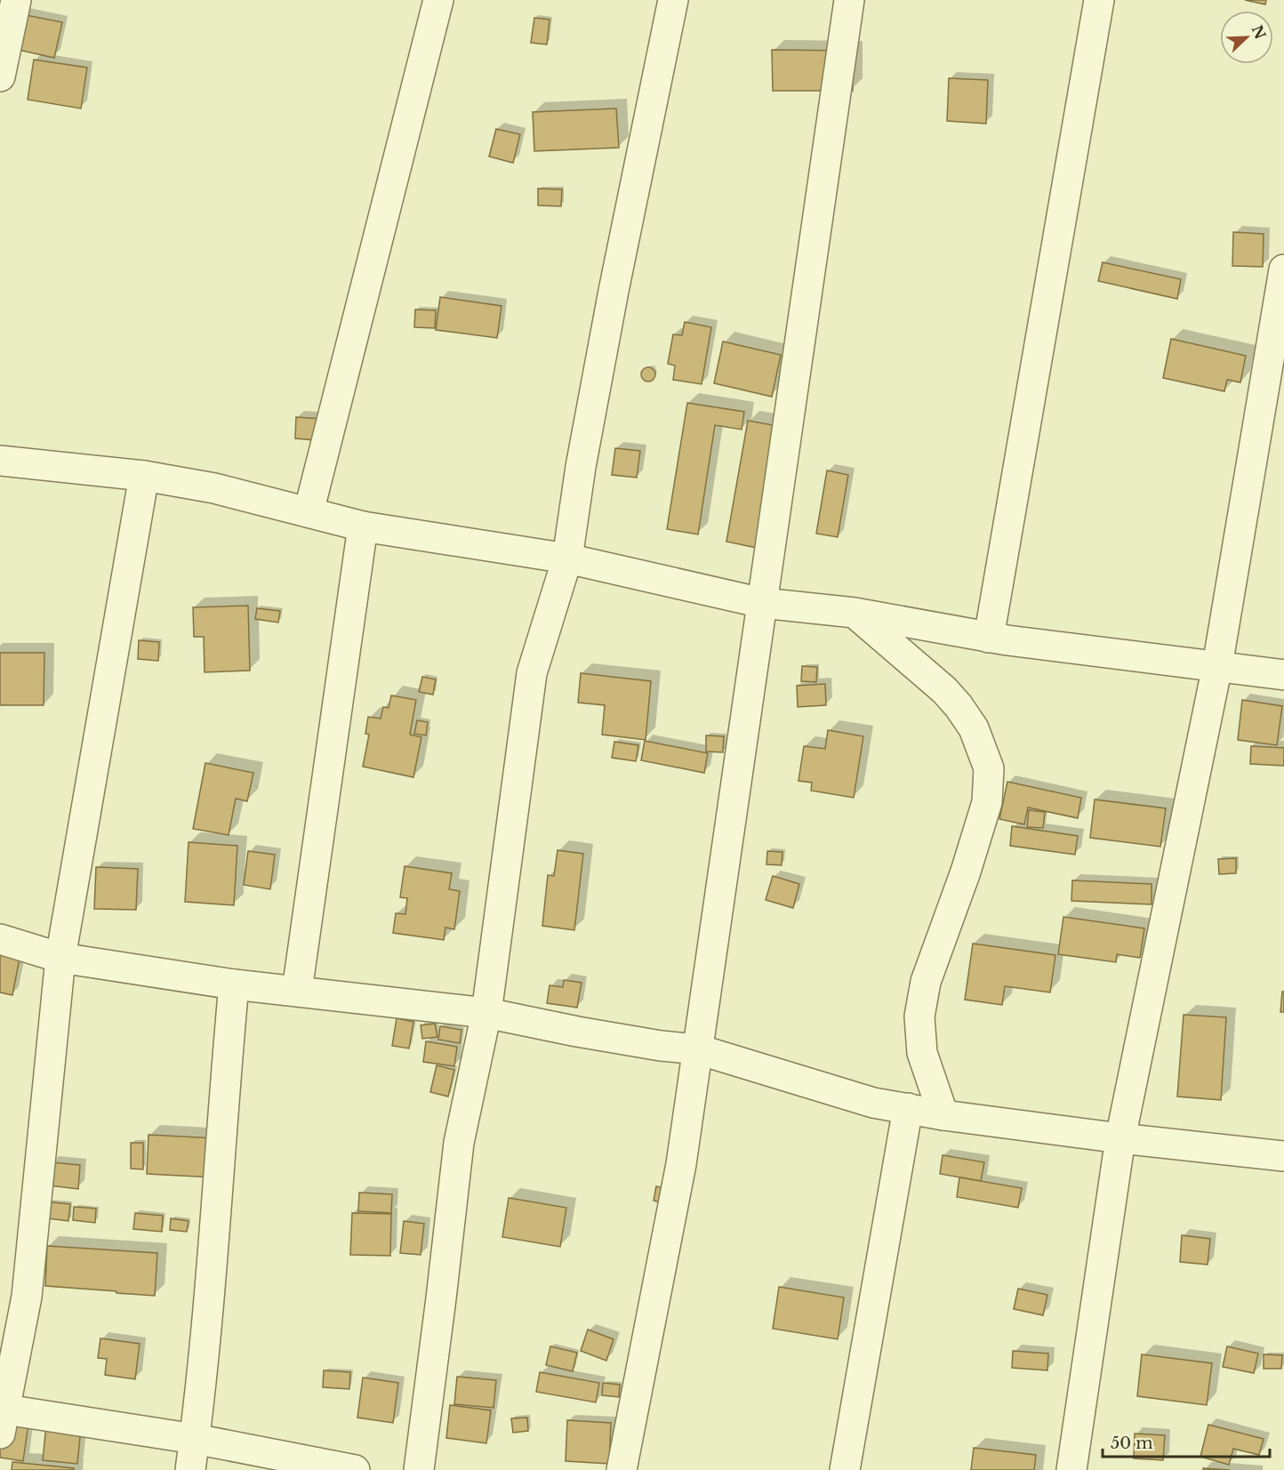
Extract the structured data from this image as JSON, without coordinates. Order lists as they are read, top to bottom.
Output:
{
  "scale_bar": "50 m",
  "north": "top right"
}
